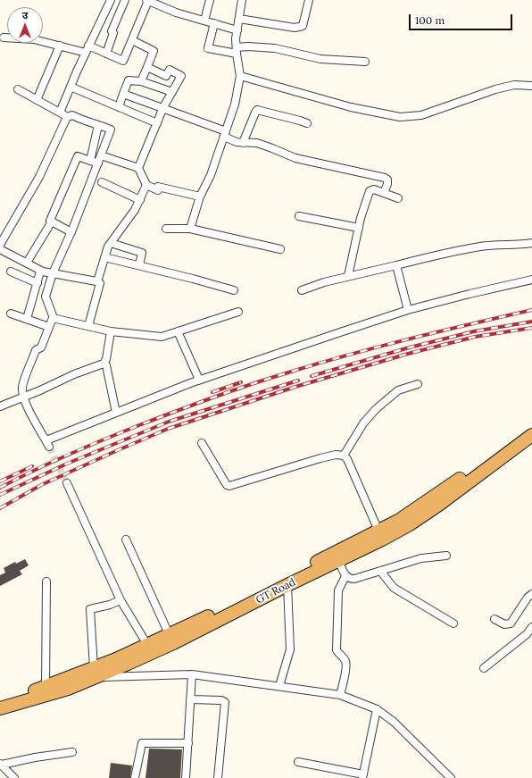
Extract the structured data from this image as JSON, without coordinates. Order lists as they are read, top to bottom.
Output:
{
  "streets": {
    "highway": ["GT Road"]
  },
  "scale_bar": "100 m",
  "north": "top"
}
